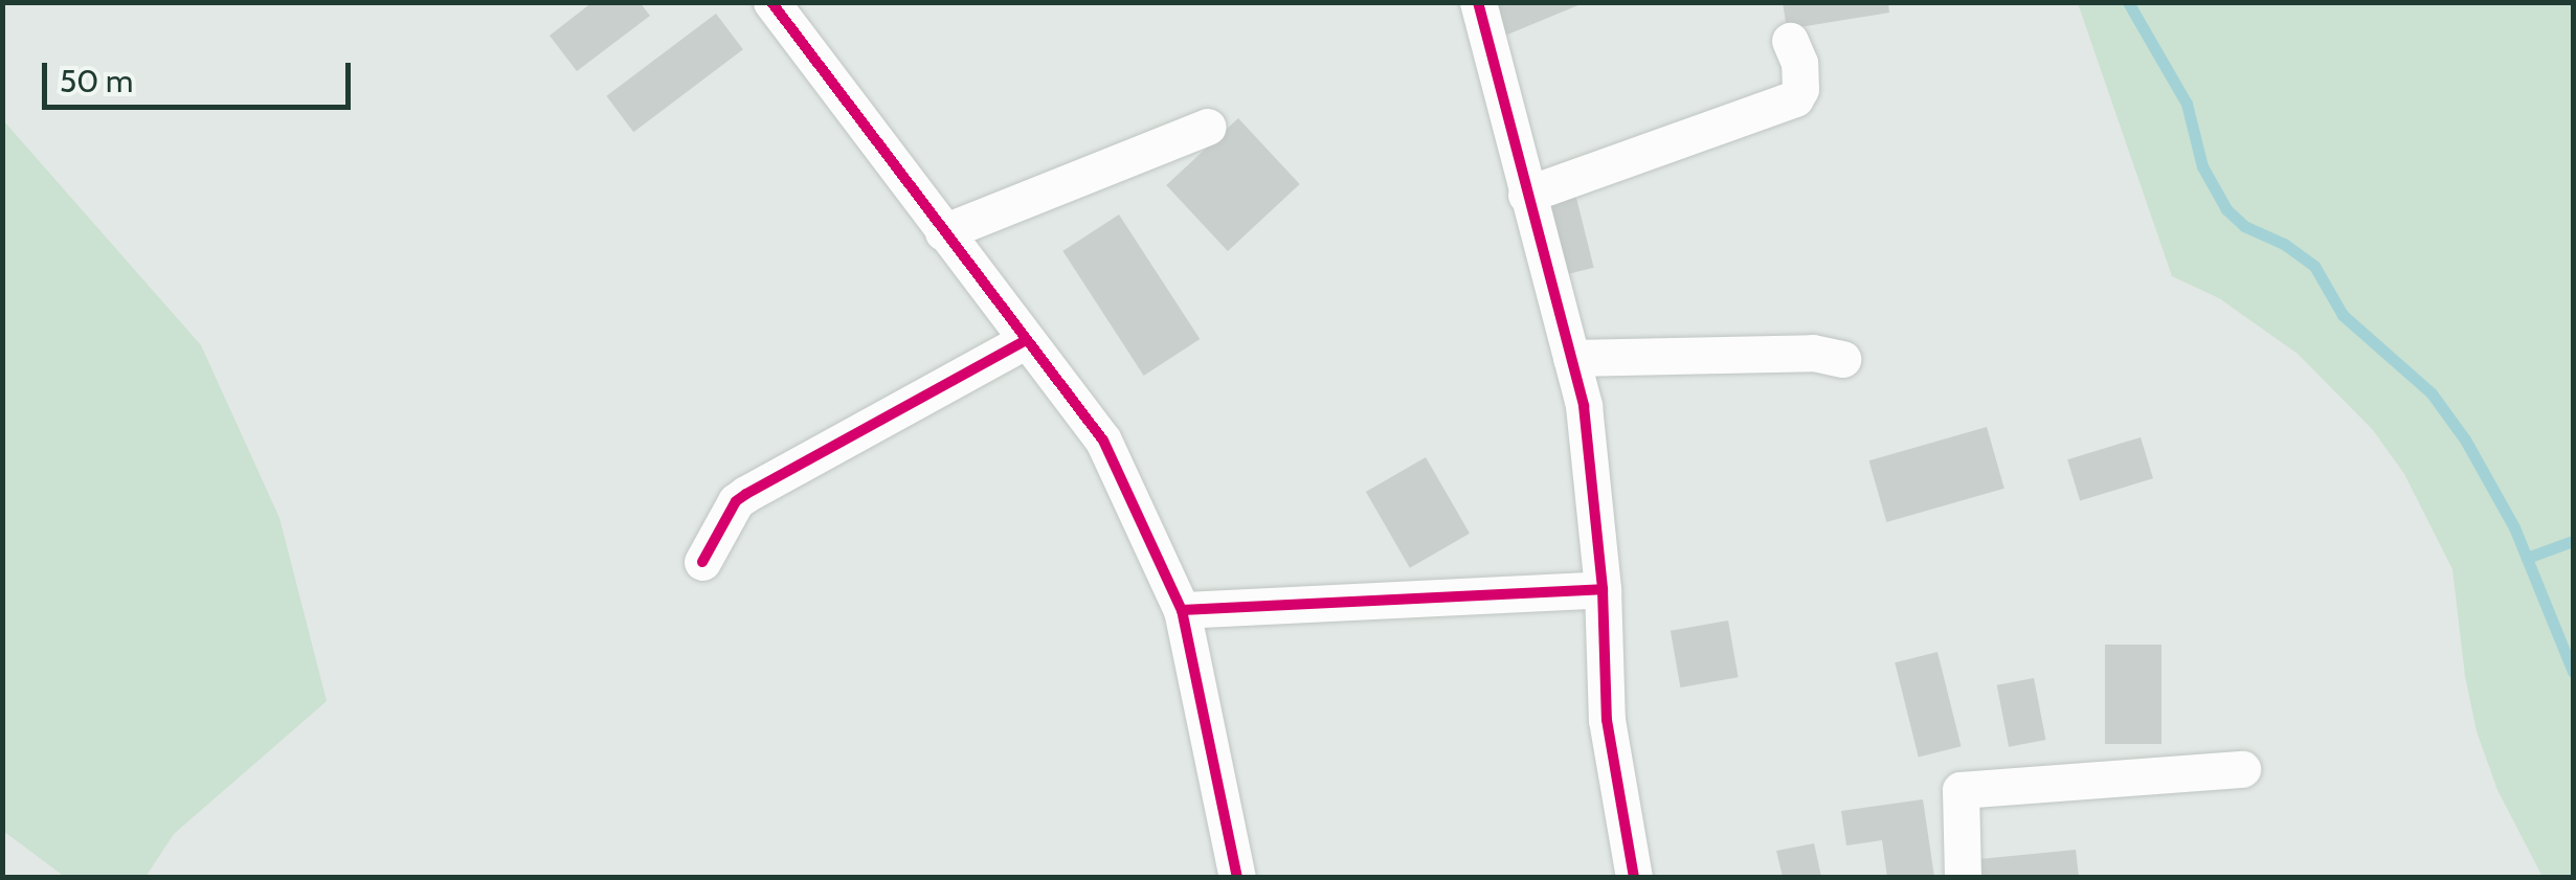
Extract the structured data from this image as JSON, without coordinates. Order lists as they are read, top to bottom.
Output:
{
  "scale_bar": "50 m"
}
